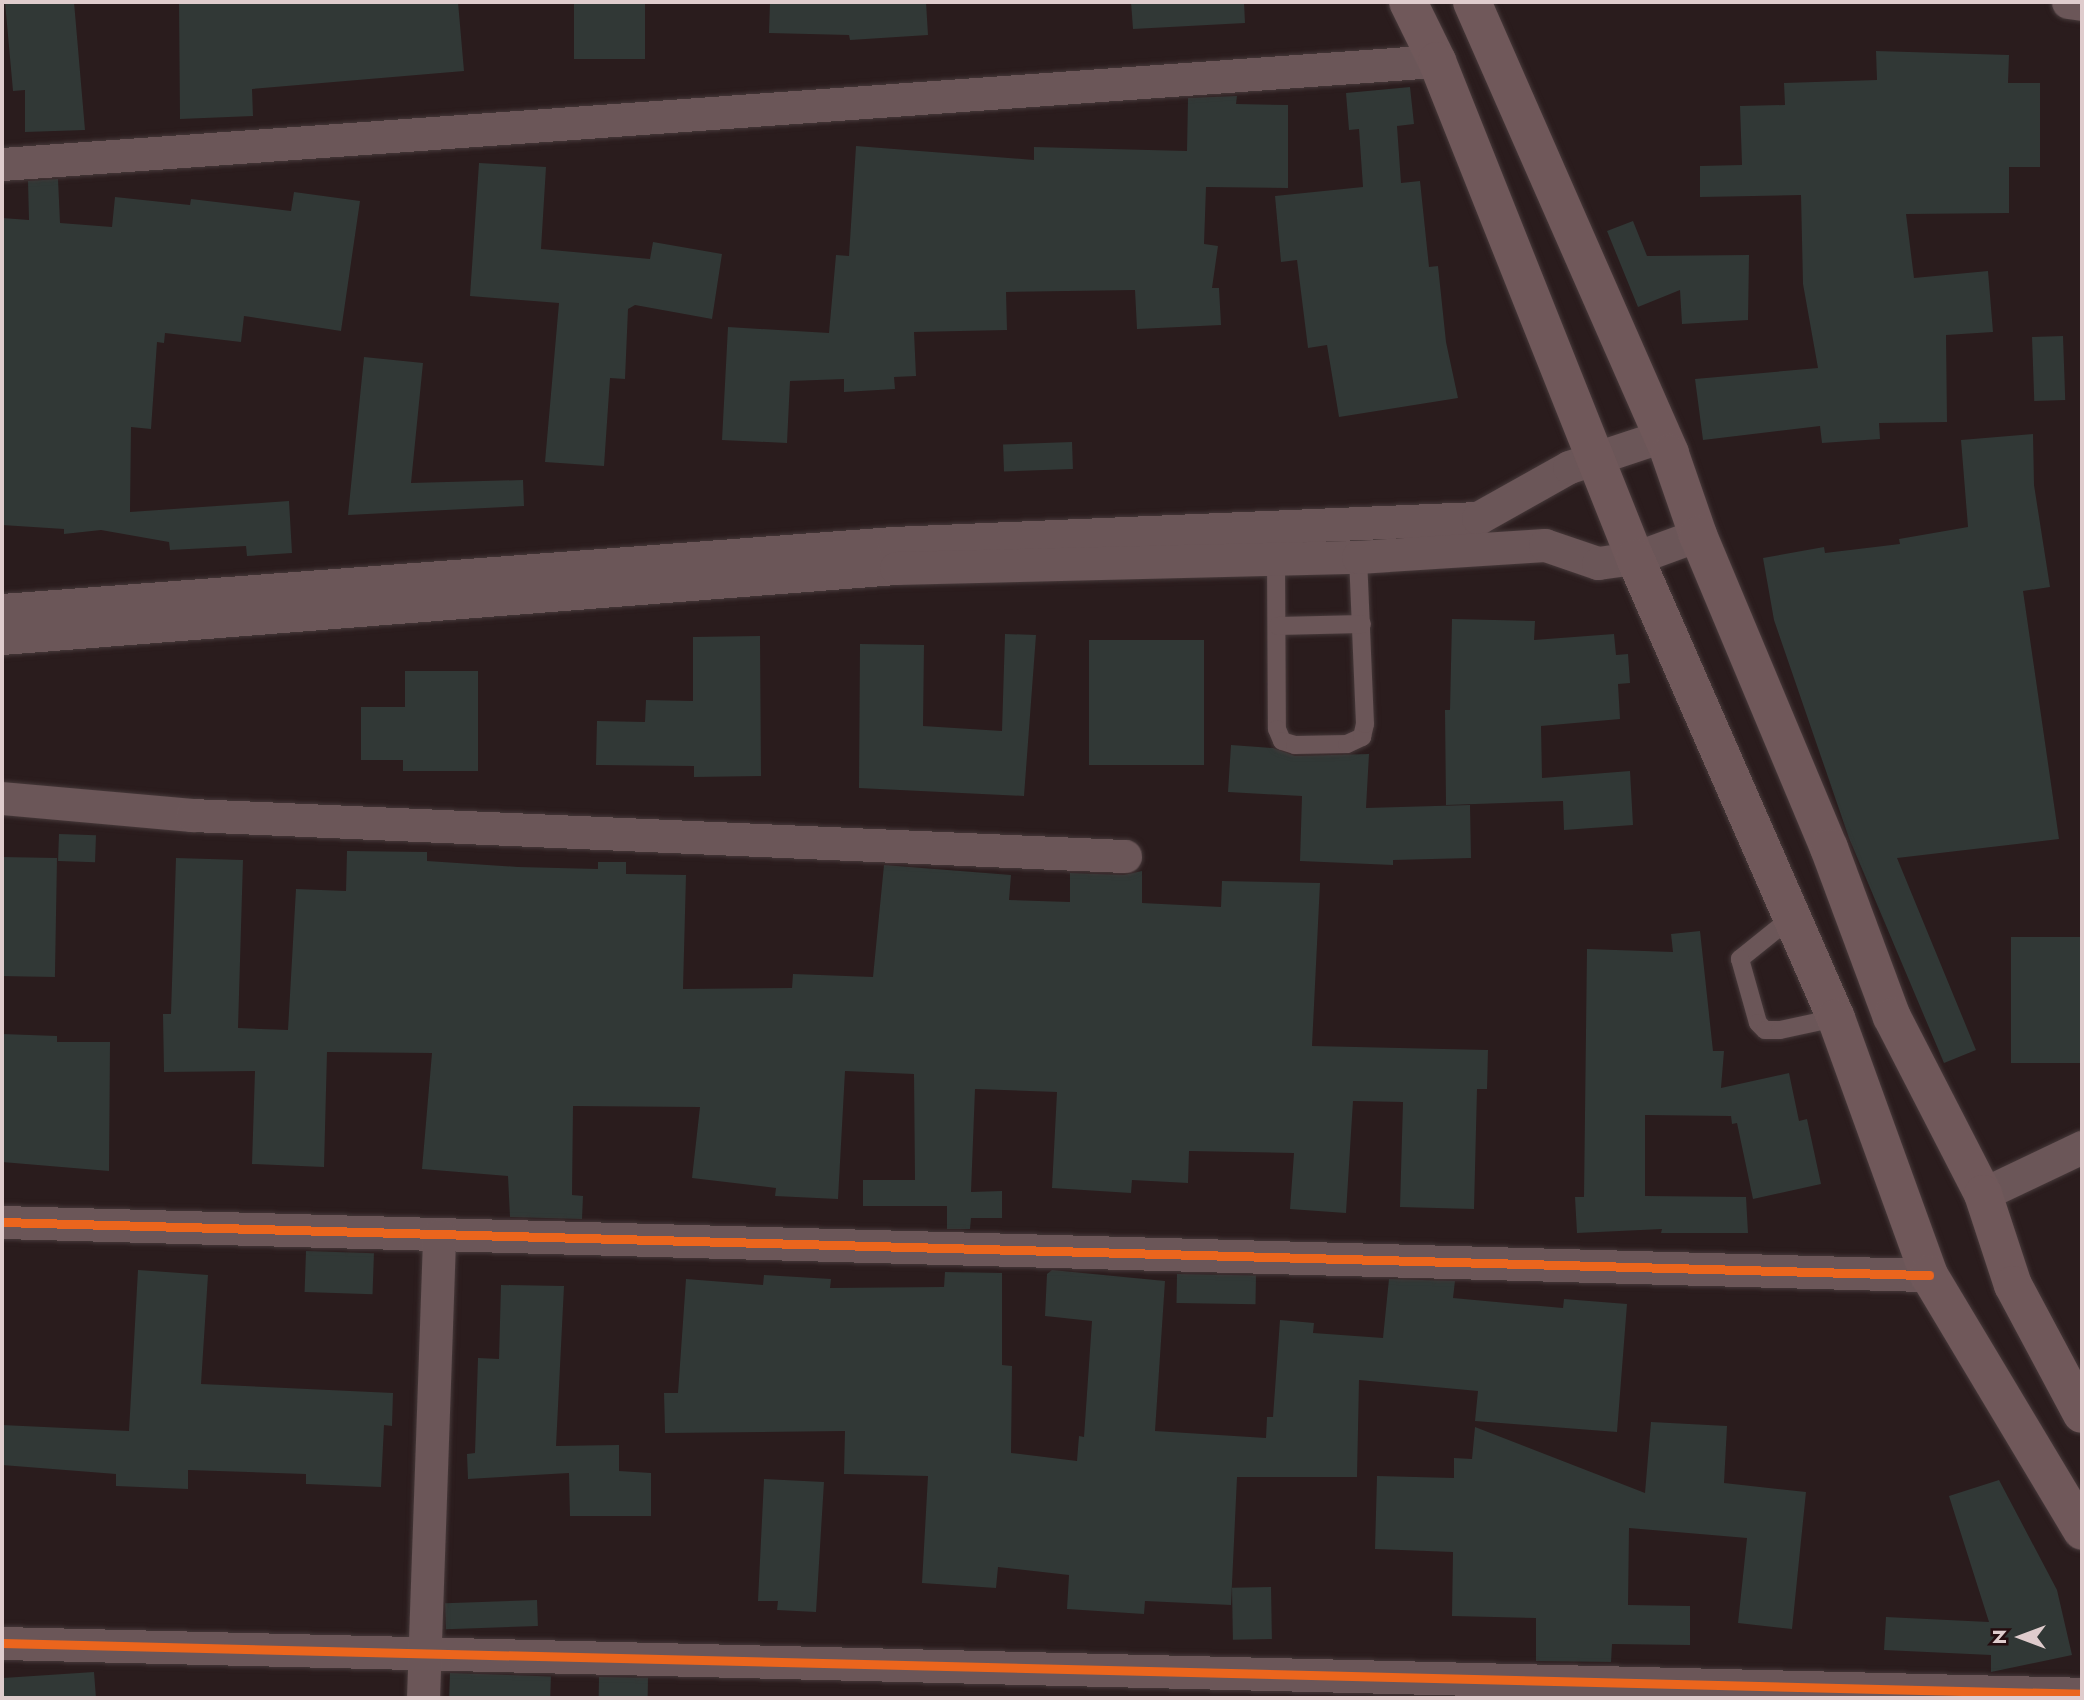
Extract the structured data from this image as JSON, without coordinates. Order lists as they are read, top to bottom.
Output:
{
  "north": "left"
}
